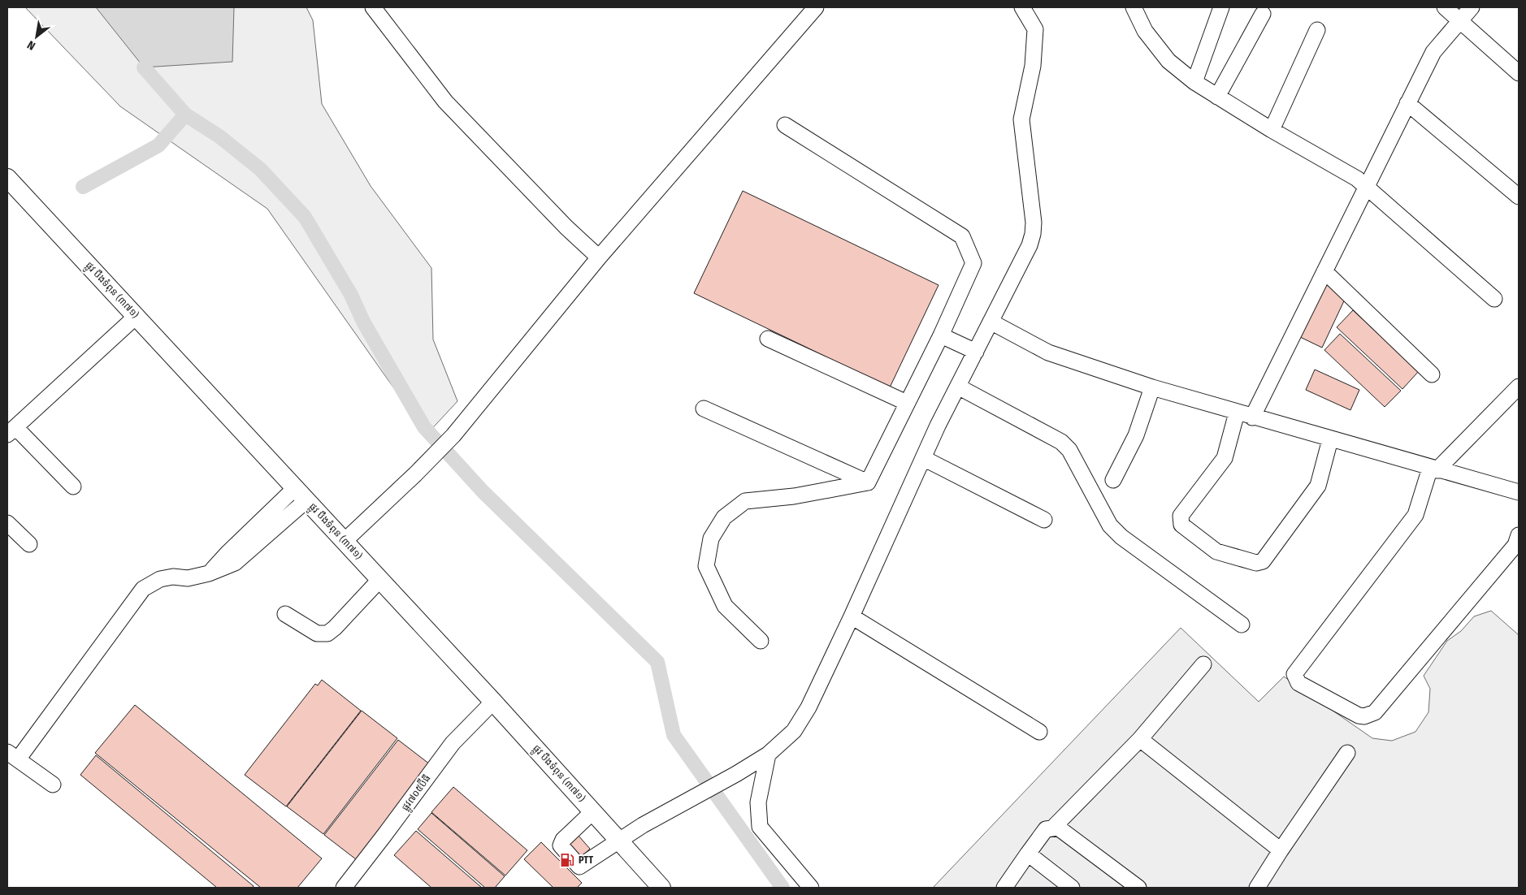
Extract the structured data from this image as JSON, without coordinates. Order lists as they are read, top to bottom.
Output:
{
  "streets": {
    "main road": ["ផ្លូវ បឹងទំពុន (៣៧១)"],
    "street": ["ផ្លូវ៧០៥ប៊ីធី"]
  },
  "crossings": [
    ["ផ្លូវ បឹងទំពុន (៣៧១)", "ផ្លូវ៧០៥ប៊ីធី"]
  ],
  "places": {
    "fuel station": ["PTT"]
  },
  "north": "bottom left"
}
